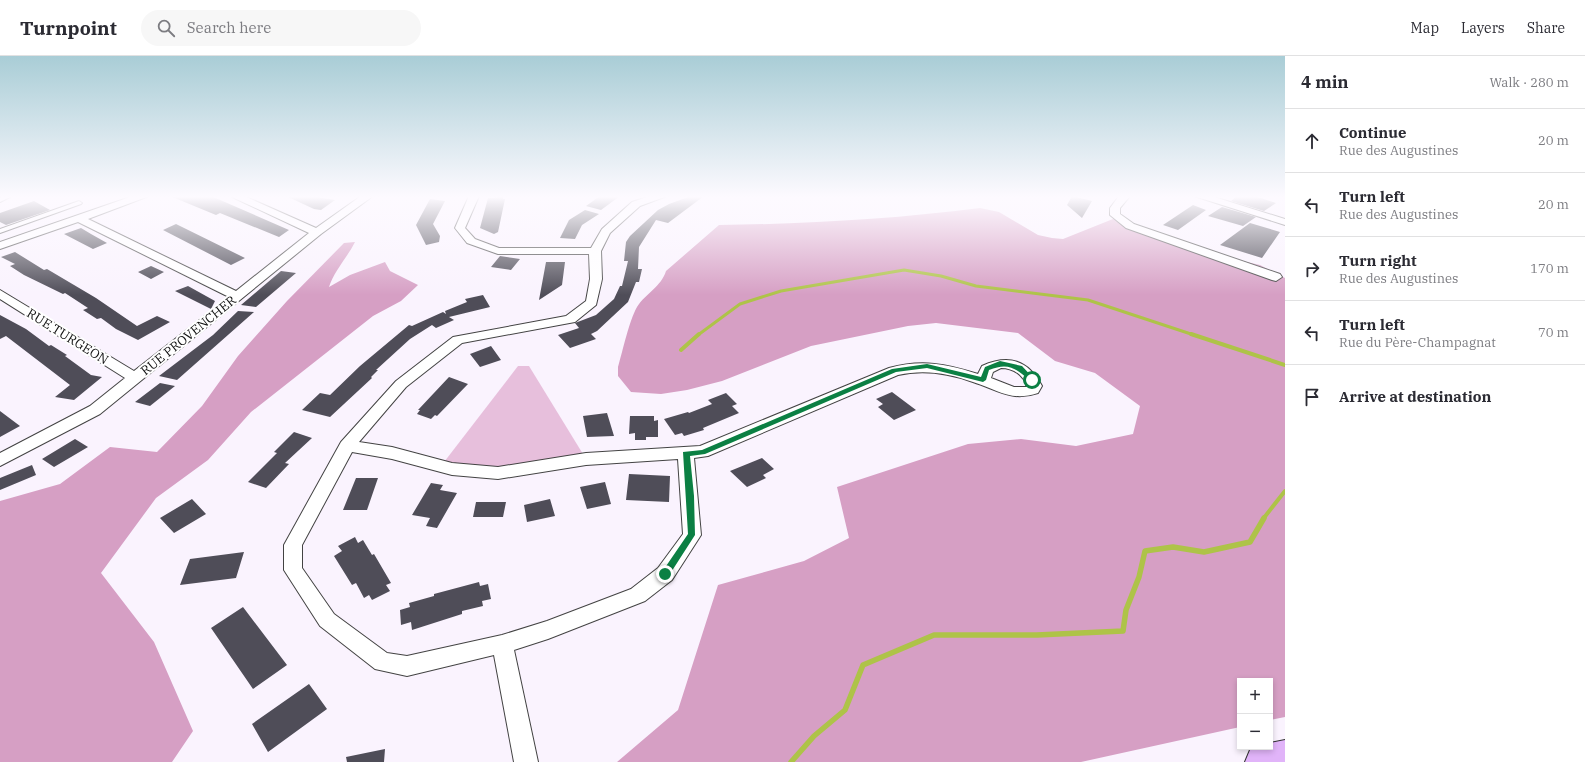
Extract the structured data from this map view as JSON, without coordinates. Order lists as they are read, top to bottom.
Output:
{
  "streets": {
    "street": ["RUE PROVENCHER", "RUE TURGEON"]
  },
  "crossings": [
    ["RUE PROVENCHER", "RUE TURGEON"]
  ],
  "page": {
    "header": "Turnpoint",
    "search": "Search here",
    "nav": ["Map", "Layers", "Share"],
    "heading": ["4 min", "Walk · 280 m"],
    "list": [
      ["Continue", "Rue des Augustines", "20 m"],
      ["Turn left", "Rue des Augustines", "20 m"],
      ["Turn right", "Rue des Augustines", "170 m"],
      ["Turn left", "Rue du Père-Champagnat", "70 m"],
      "Arrive at destination"
    ],
    "map_buttons": ["+", "−"]
  }
}
